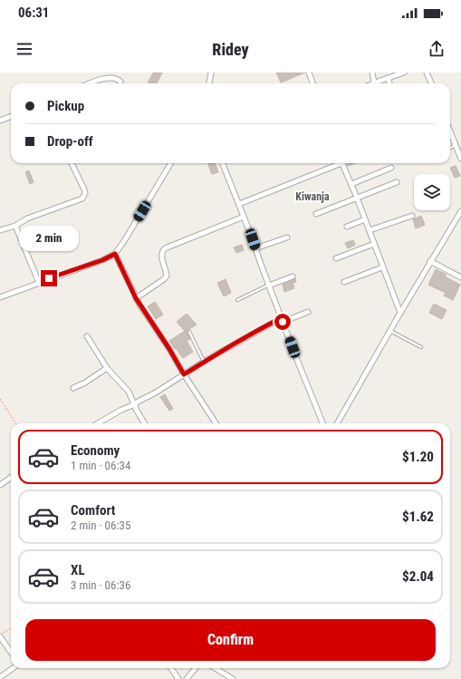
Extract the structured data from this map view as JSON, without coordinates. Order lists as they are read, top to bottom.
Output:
{
  "districts": ["Kiwanja"],
  "page": {
    "status": "06:31",
    "header": "Ridey",
    "banner": ["Pickup", "Drop-off"],
    "bubble": "2 min",
    "list": [
      {
        "name": "Economy",
        "note": "1 min · 06:34",
        "value": "$1.20"
      },
      {
        "name": "Comfort",
        "note": "2 min · 06:35",
        "value": "$1.62"
      },
      {
        "name": "XL",
        "note": "3 min · 06:36",
        "value": "$2.04"
      }
    ],
    "buttons": "Confirm"
  }
}
